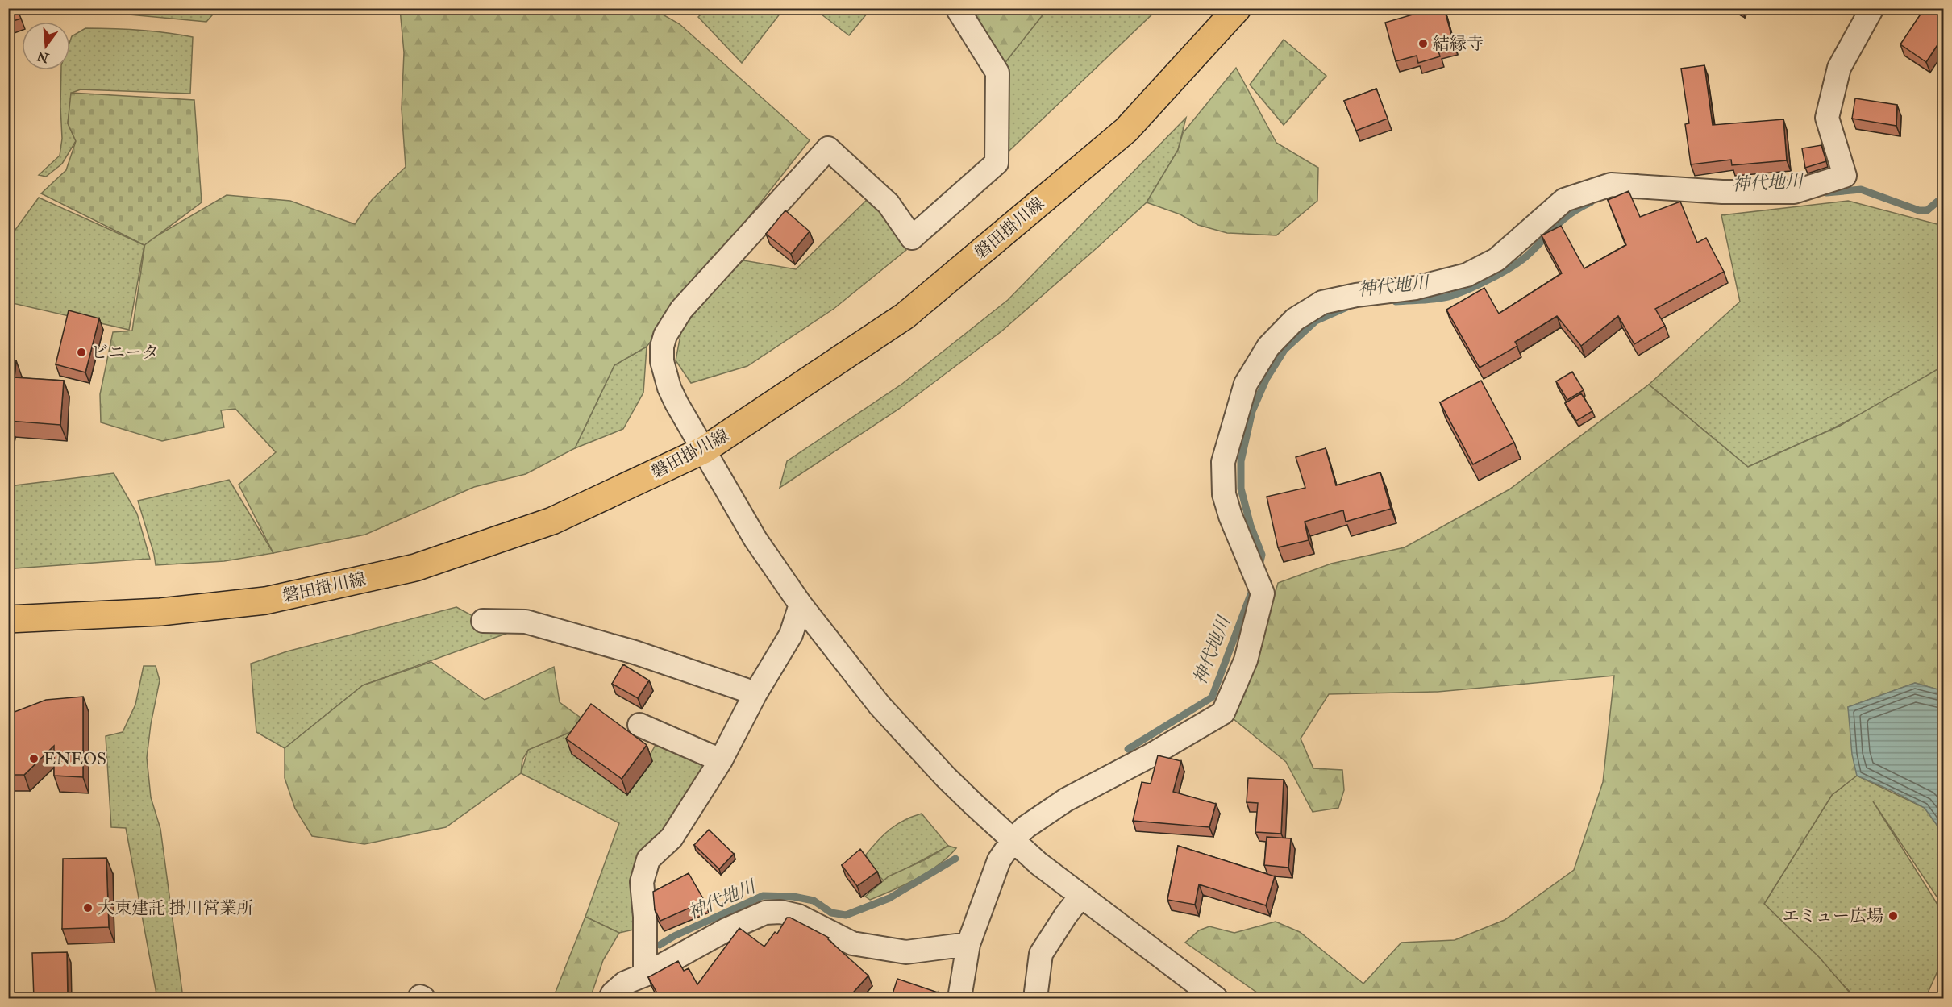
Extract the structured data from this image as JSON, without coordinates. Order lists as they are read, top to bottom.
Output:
{
  "streets": {
    "main road": ["磐田掛川線"]
  },
  "water": ["神代地川"],
  "places": [
    "結縁寺",
    "ビニータ",
    "ENEOS",
    "大東建託 掛川営業所",
    "エミュー広場"
  ],
  "north": "bottom"
}
